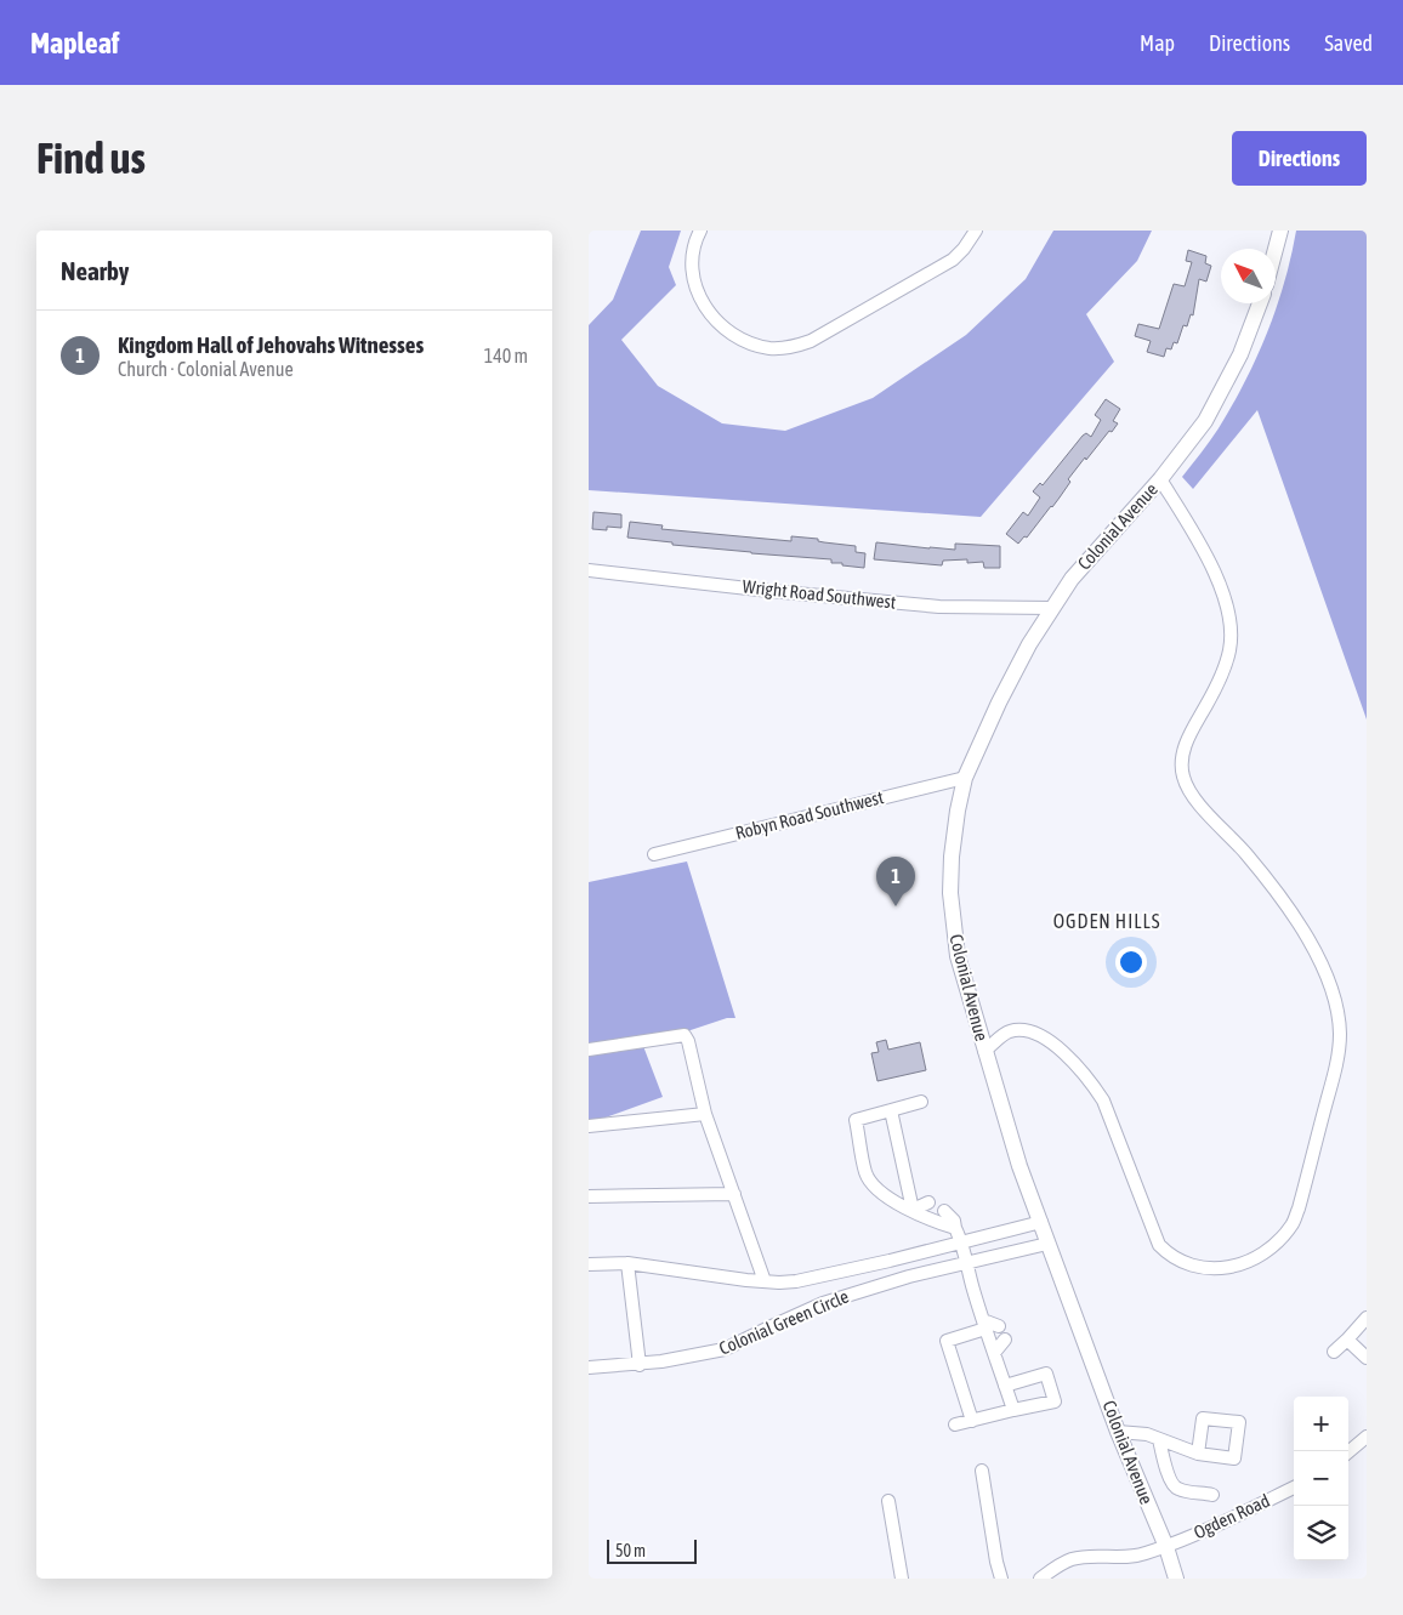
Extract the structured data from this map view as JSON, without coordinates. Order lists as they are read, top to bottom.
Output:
{
  "streets": {
    "main road": ["Colonial Avenue"],
    "street": [
      "Wright Road Southwest",
      "Robyn Road Southwest",
      "Colonial Green Circle",
      "Ogden Road"
    ]
  },
  "crossings": [
    ["Colonial Avenue", "Wright Road Southwest"],
    ["Colonial Avenue", "Robyn Road Southwest"],
    ["Colonial Avenue", "Colonial Green Circle"],
    ["Colonial Avenue", "Ogden Road"]
  ],
  "districts": ["OGDEN HILLS"],
  "scale_bar": "50 m",
  "north": "top left",
  "page": {
    "header": "Mapleaf",
    "nav": ["Map", "Directions", "Saved"],
    "buttons": "Directions",
    "title": "Find us",
    "heading": "Nearby",
    "list": [
      {
        "mark": "1",
        "name": "Kingdom Hall of Jehovahs Witnesses",
        "note": "Church · Colonial Avenue",
        "value": "140 m"
      }
    ],
    "pins": "1",
    "map_buttons": ["+", "−"],
    "scale": "50 m"
  }
}
